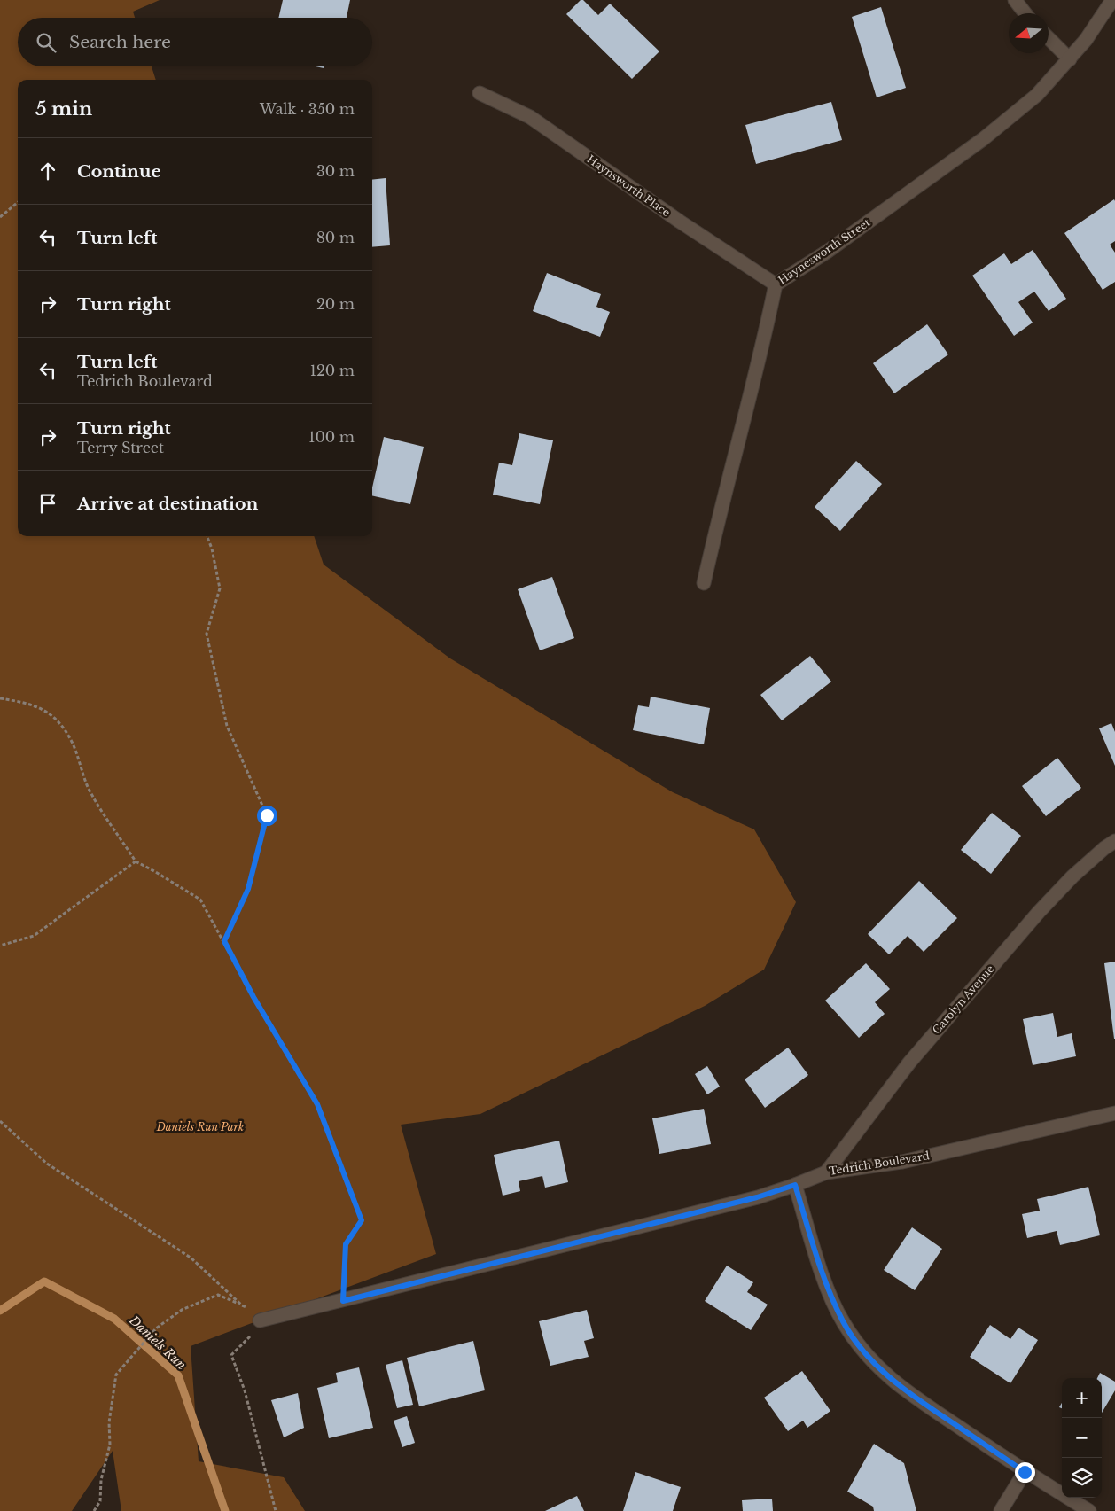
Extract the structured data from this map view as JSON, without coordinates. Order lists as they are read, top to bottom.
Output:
{
  "streets": {
    "street": [
      "Haynsworth Place",
      "Haynesworth Street",
      "Carolyn Avenue",
      "Tedrich Boulevard"
    ]
  },
  "crossings": [
    ["Haynsworth Place", "Haynesworth Street"],
    ["Carolyn Avenue", "Tedrich Boulevard"]
  ],
  "water": ["Daniels Run"],
  "parks": ["Daniels Run Park"],
  "north": "left",
  "page": {
    "search": "Search here",
    "heading": ["5 min", "Walk · 350 m"],
    "list": [
      ["Continue", "30 m"],
      ["Turn left", "80 m"],
      ["Turn right", "20 m"],
      ["Turn left", "Tedrich Boulevard", "120 m"],
      ["Turn right", "Terry Street", "100 m"],
      "Arrive at destination"
    ],
    "map_buttons": ["+", "−"]
  }
}
